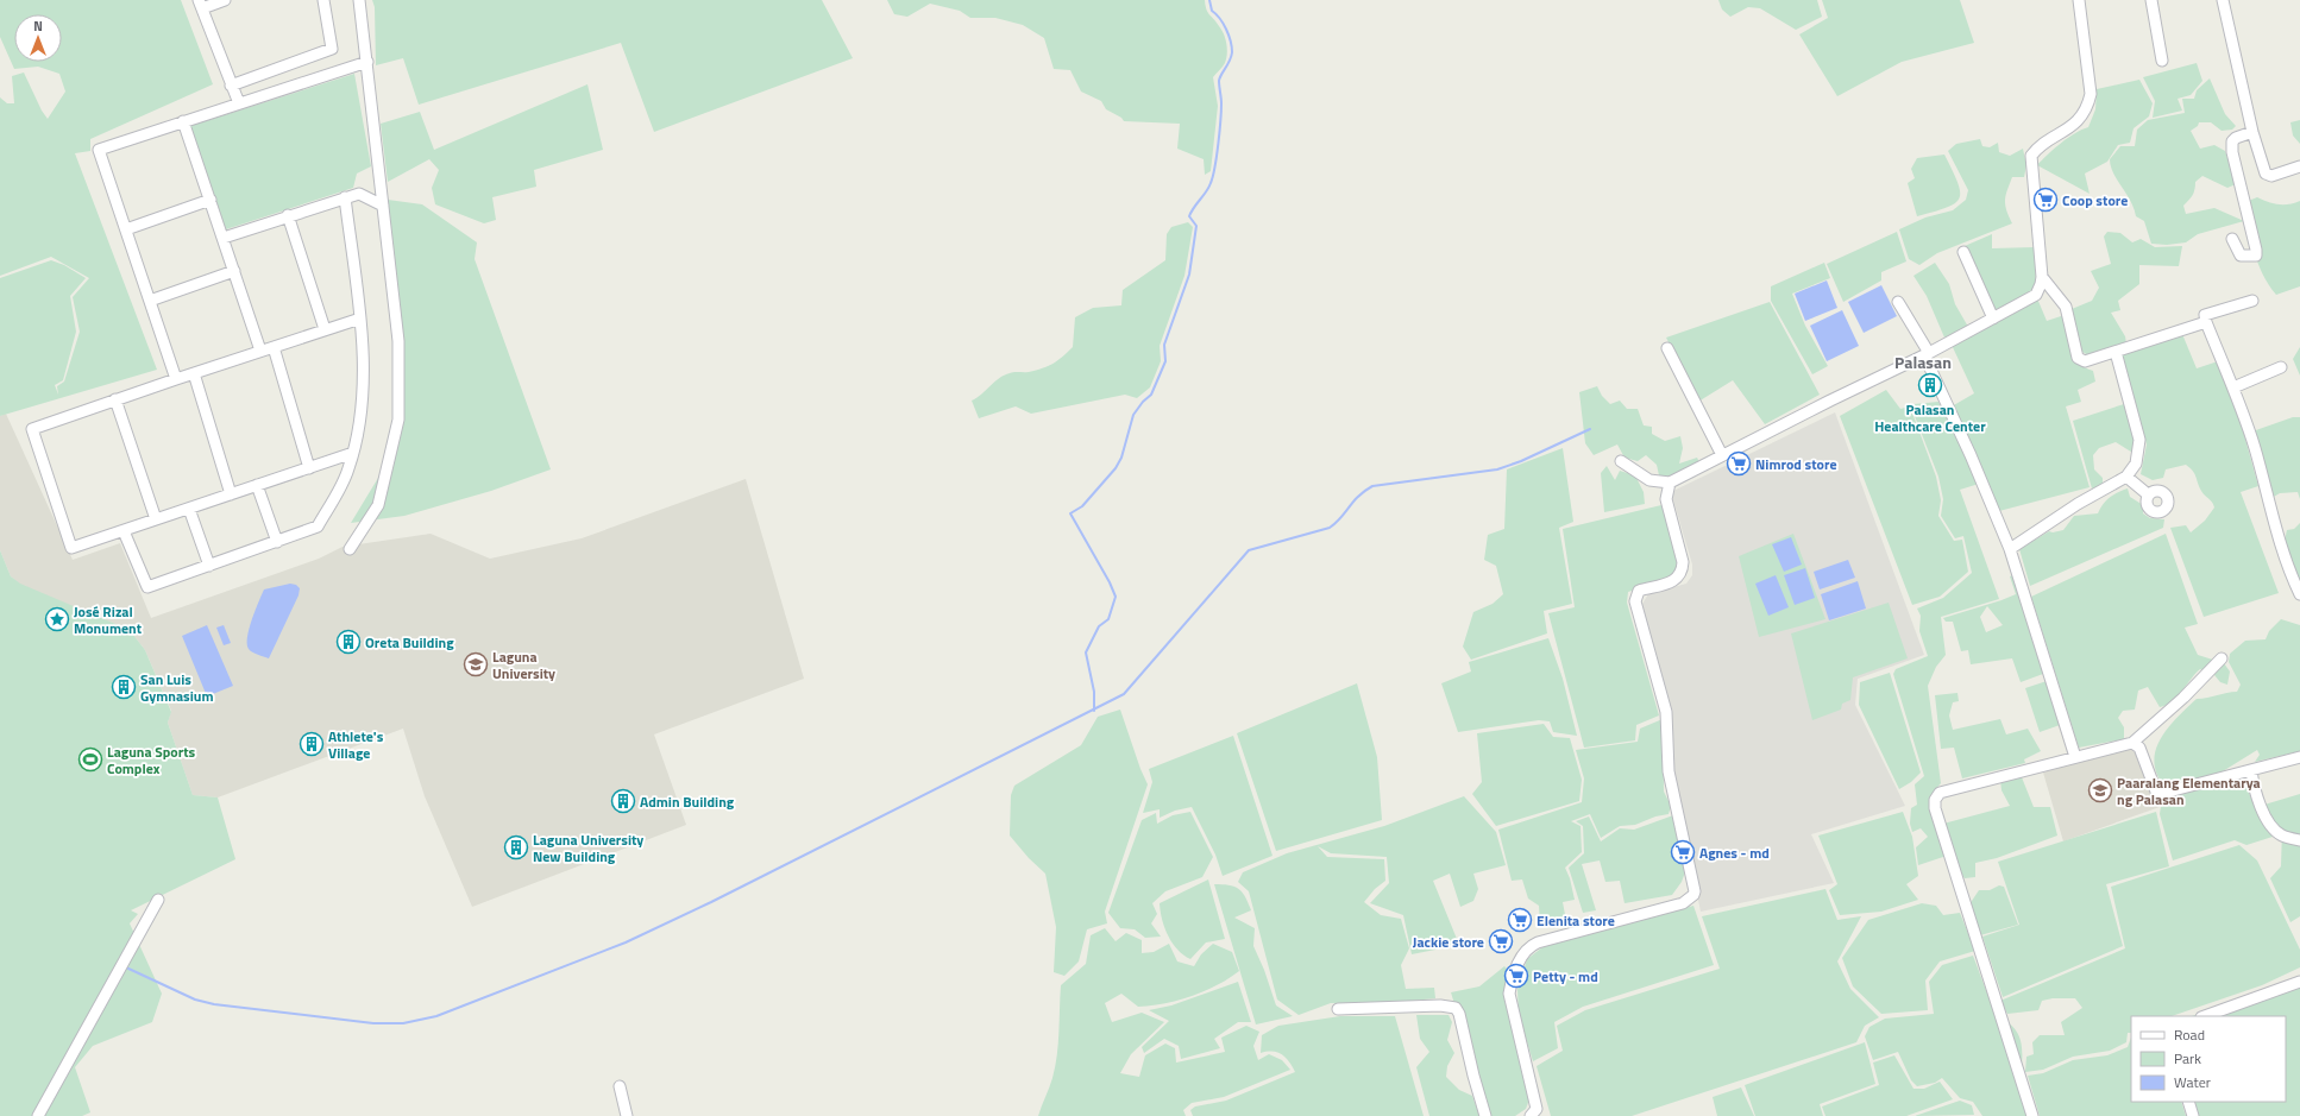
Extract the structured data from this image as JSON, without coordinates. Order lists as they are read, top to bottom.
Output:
{
  "districts": ["Palasan"],
  "places": {
    "supermarket": [
      "Coop store",
      "Nimrod store",
      "Agnes - md",
      "Elenita store",
      "Jackie store",
      "Petty - md"
    ],
    "building": [
      "Palasan Healthcare Center",
      "Oreta Building",
      "San Luis Gymnasium",
      "Athlete's Village",
      "Admin Building",
      "Laguna University New Building"
    ],
    "place": ["José Rizal Monument"],
    "school or university": ["Laguna University", "Paaralang Elementarya ng Palasan"],
    "sports": ["Laguna Sports Complex"]
  },
  "legend": ["Road", "Park", "Water"],
  "north": "top"
}
